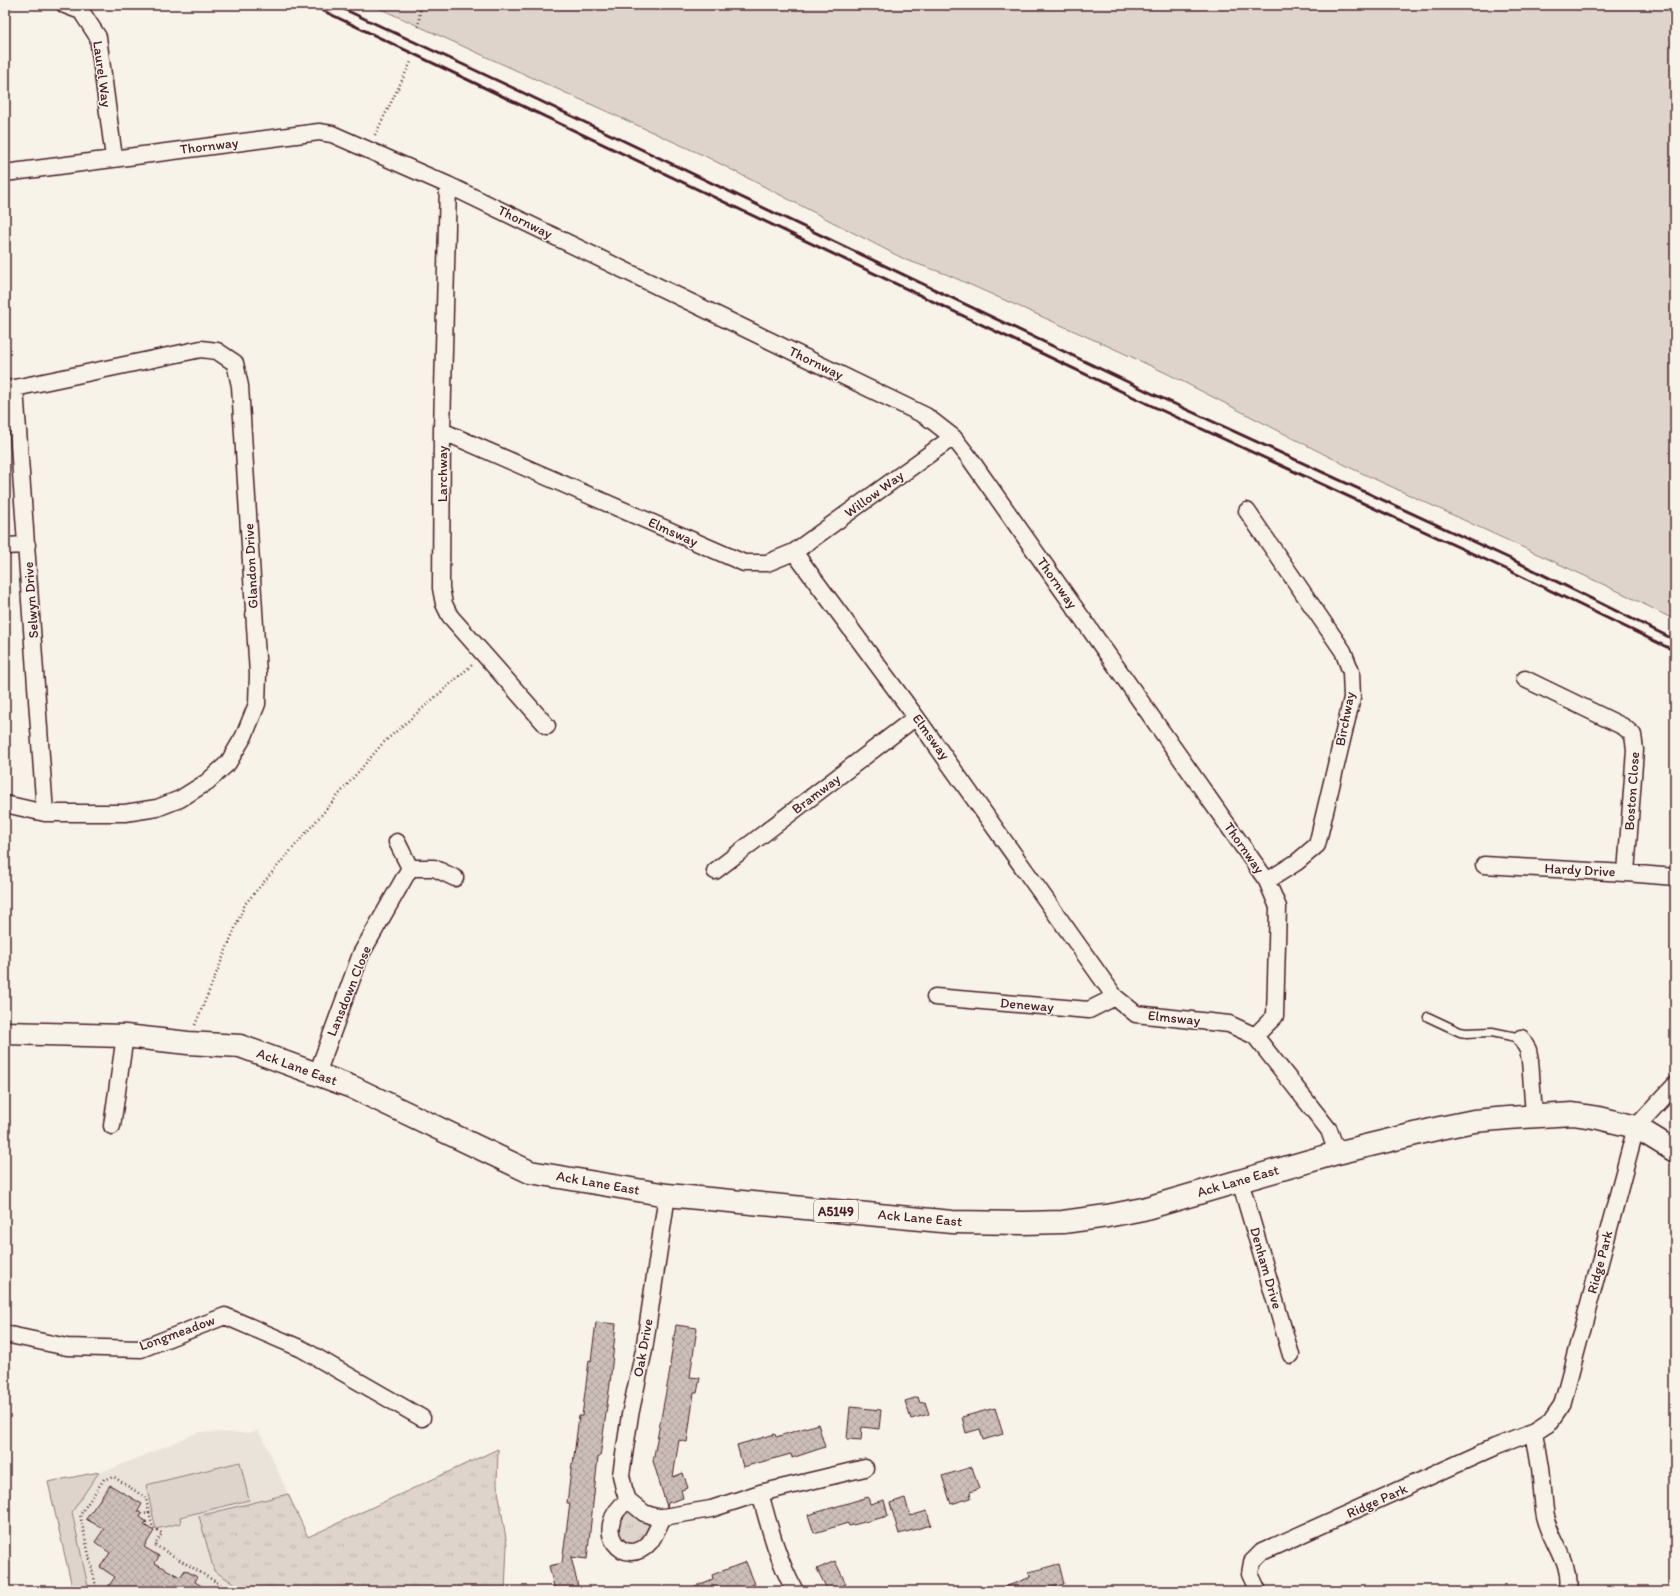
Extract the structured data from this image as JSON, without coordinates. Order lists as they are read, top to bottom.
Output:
{
  "streets": {
    "main road": ["Ack Lane East", "A5149"],
    "street": [
      "Laurel Way",
      "Thornway",
      "Larchway",
      "Willow Way",
      "Elmsway",
      "Glandon Drive",
      "Selwyn Drive",
      "Birchway",
      "Boston Close",
      "Bramway",
      "Hardy Drive",
      "Lansdown Close",
      "Deneway",
      "Ridge Park",
      "Denham Drive",
      "Longmeadow",
      "Oak Drive"
    ]
  },
  "crossings": [
    ["Laurel Way", "Thornway"],
    ["Thornway", "Larchway"],
    ["Thornway", "Willow Way"],
    ["Thornway", "Elmsway"],
    ["Thornway", "Birchway"],
    ["Larchway", "Elmsway"],
    ["Willow Way", "Elmsway"],
    ["Elmsway", "Bramway"],
    ["Elmsway", "Deneway"],
    ["Elmsway", "Ack Lane East"],
    ["Glandon Drive", "Selwyn Drive"],
    ["Boston Close", "Hardy Drive"],
    ["Lansdown Close", "Ack Lane East"],
    ["Ack Lane East", "Ridge Park"],
    ["Ack Lane East", "Denham Drive"],
    ["Ack Lane East", "Oak Drive"]
  ]
}
